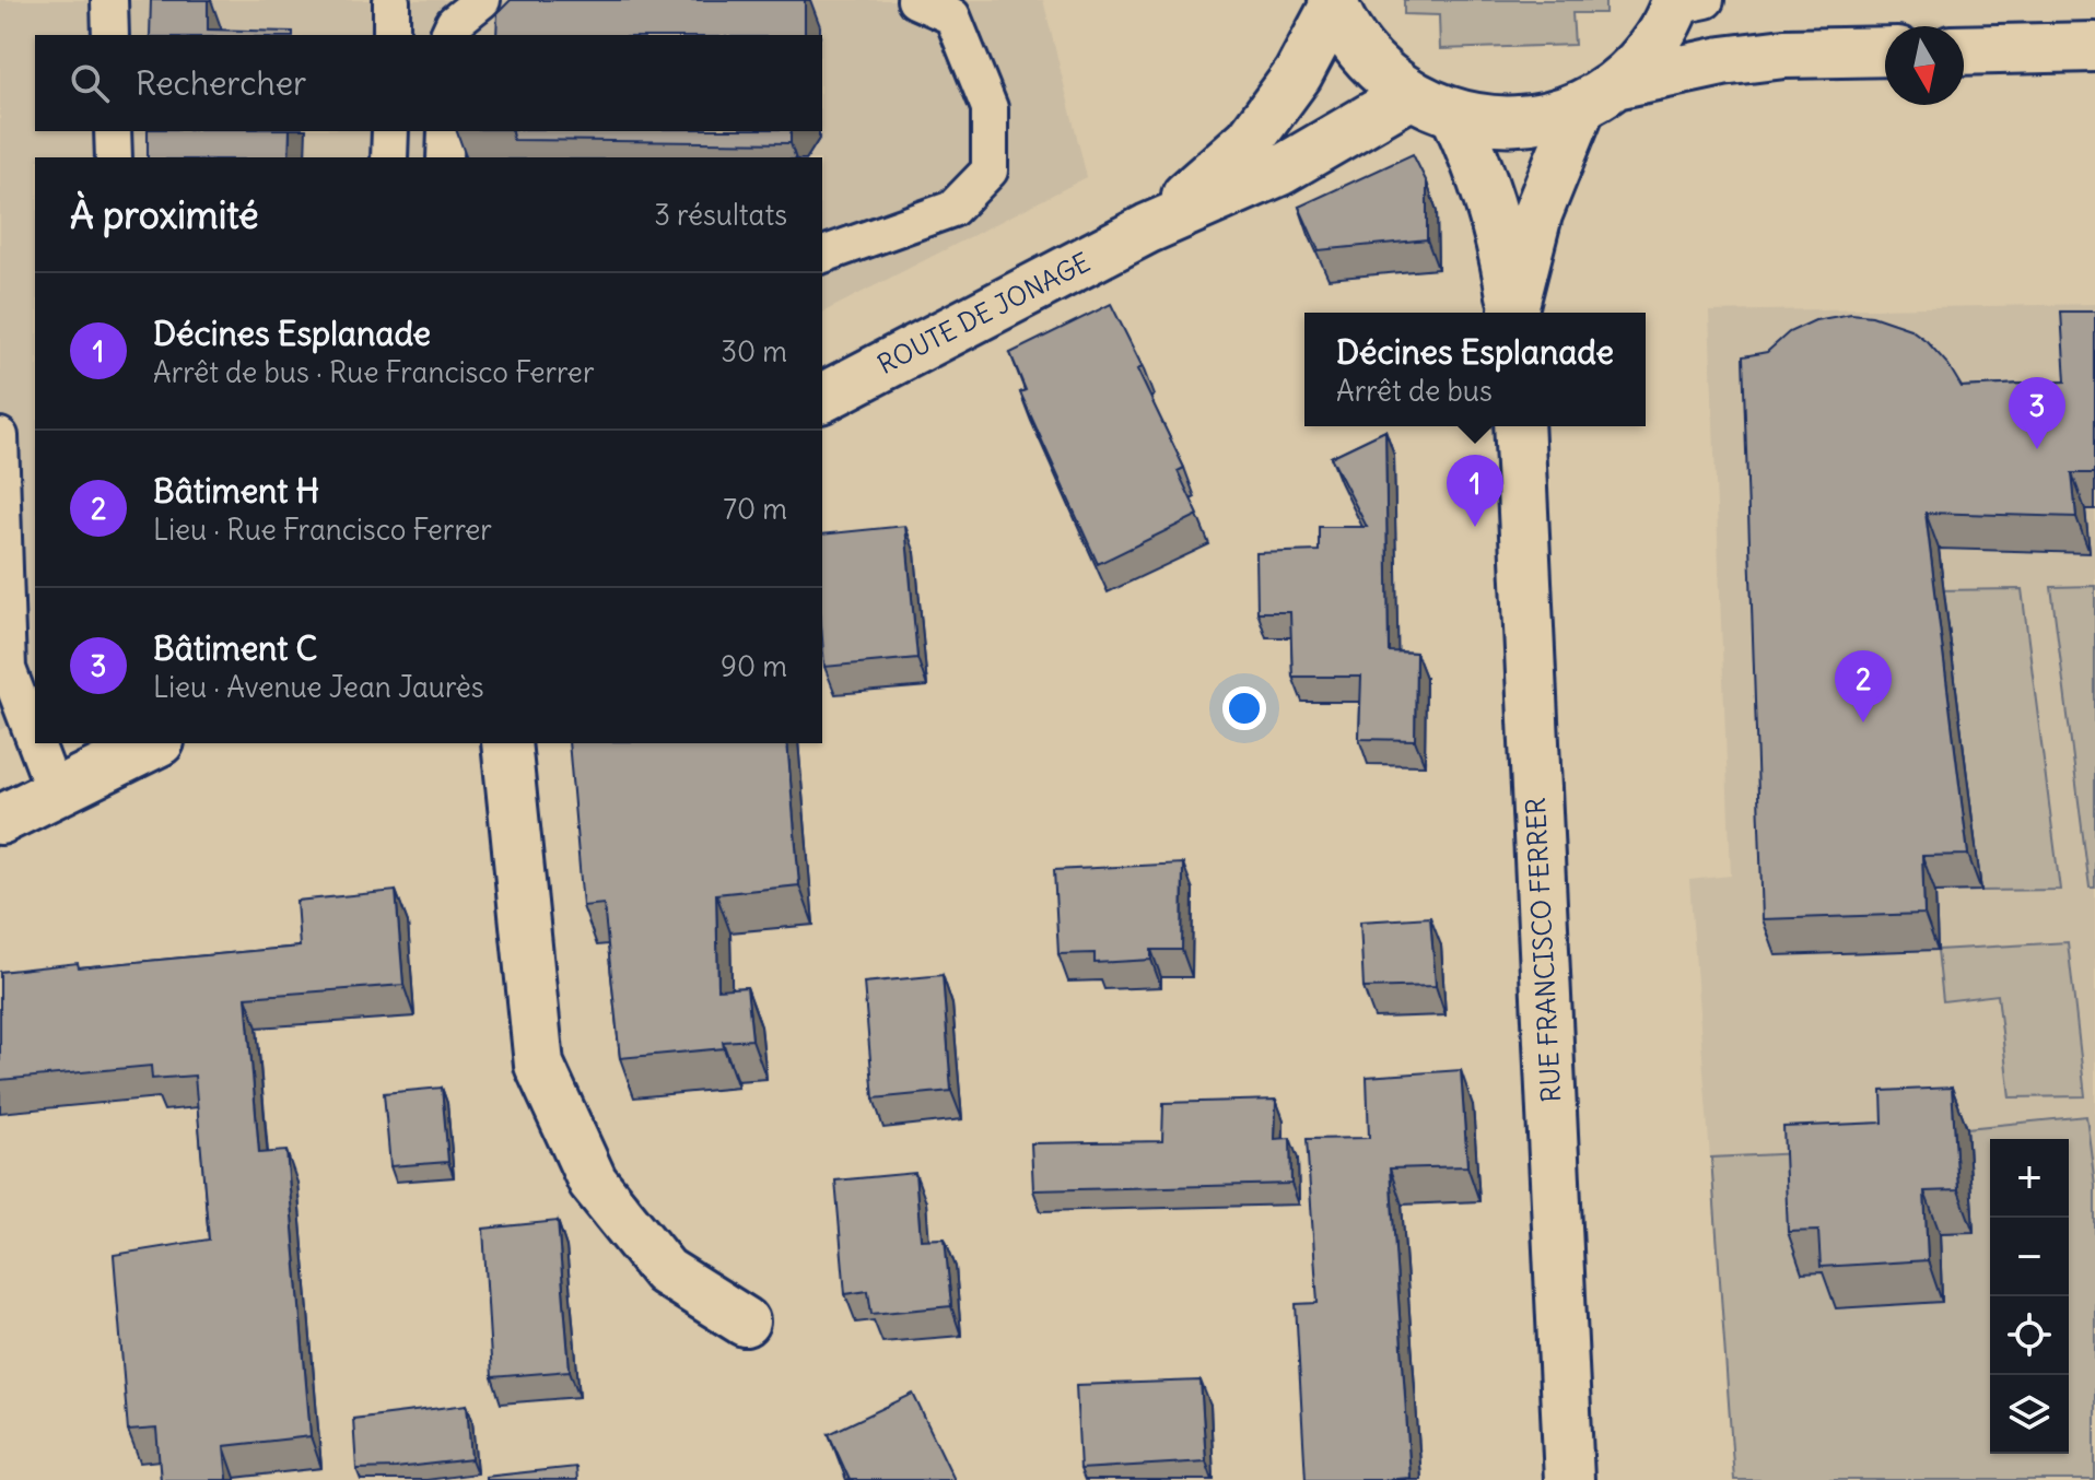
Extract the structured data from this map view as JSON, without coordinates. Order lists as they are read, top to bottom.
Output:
{
  "streets": {
    "street": ["ROUTE DE JONAGE", "RUE FRANCISCO FERRER"]
  },
  "north": "bottom",
  "page": {
    "search": "Rechercher",
    "heading": ["À proximité", "3 résultats"],
    "list": [
      {
        "mark": "1",
        "name": "Décines Esplanade",
        "note": "Arrêt de bus · Rue Francisco Ferrer",
        "value": "30 m"
      },
      {
        "mark": "2",
        "name": "Bâtiment H",
        "note": "Lieu · Rue Francisco Ferrer",
        "value": "70 m"
      },
      {
        "mark": "3",
        "name": "Bâtiment C",
        "note": "Lieu · Avenue Jean Jaurès",
        "value": "90 m"
      }
    ],
    "popup": ["Décines Esplanade", "Arrêt de bus"],
    "pins": ["3", "1", "2"],
    "map_buttons": ["+", "−"]
  }
}
